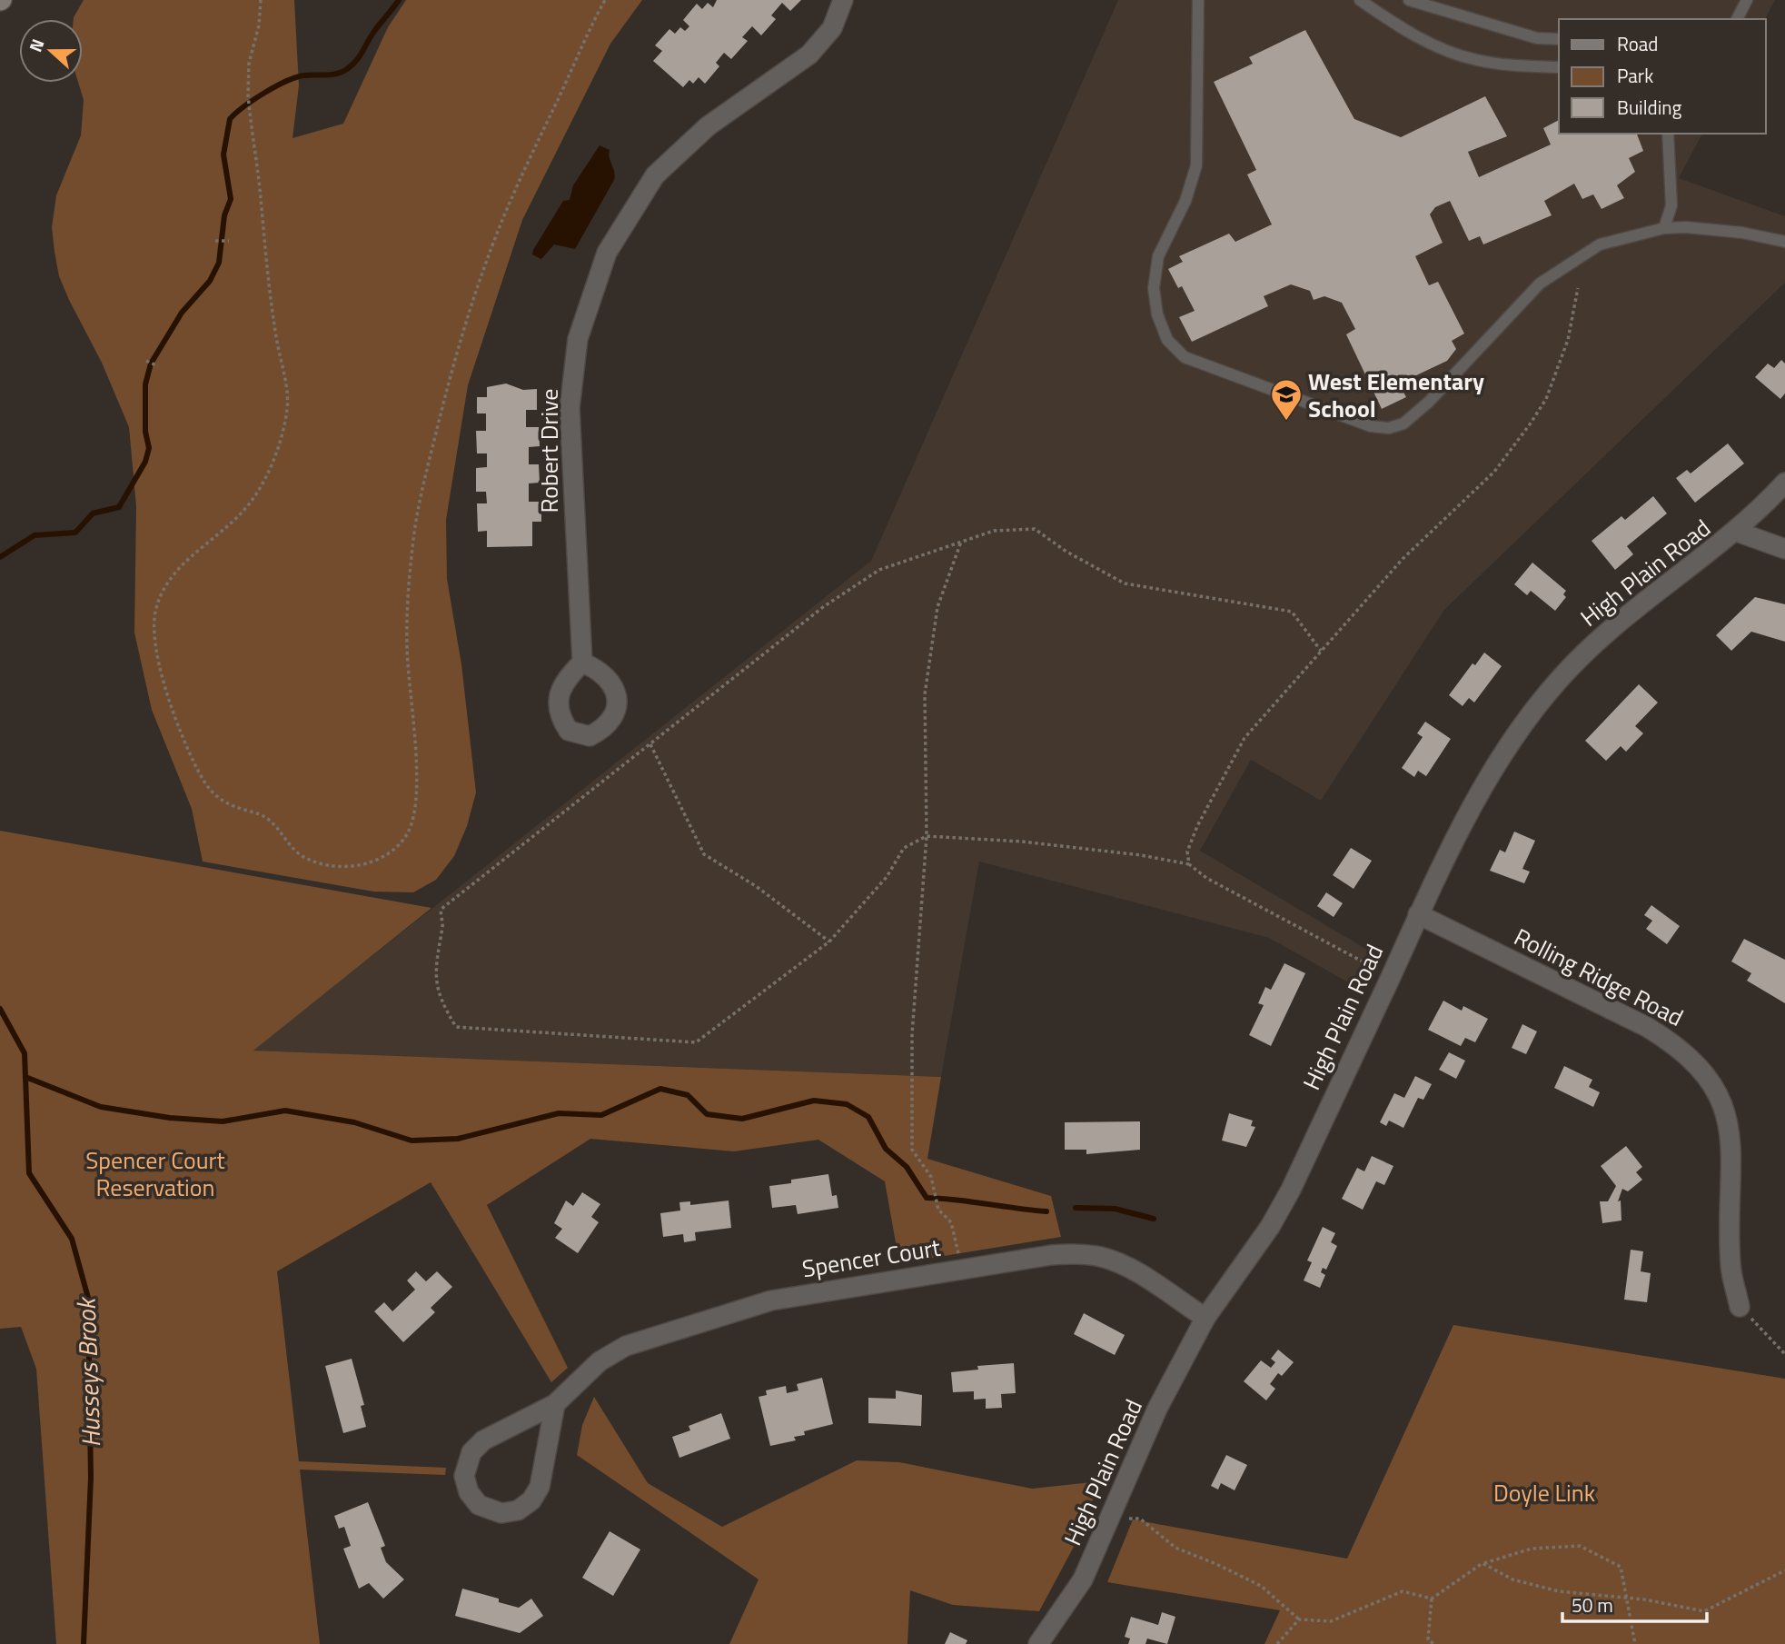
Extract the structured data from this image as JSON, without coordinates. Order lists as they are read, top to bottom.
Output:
{
  "streets": {
    "street": [
      "Robert Drive",
      "High Plain Road",
      "Rolling Ridge Road",
      "Spencer Court"
    ]
  },
  "crossings": [
    ["High Plain Road", "Rolling Ridge Road"],
    ["High Plain Road", "Spencer Court"]
  ],
  "water": ["Husseys Brook"],
  "parks": ["Spencer Court Reservation", "Doyle Link"],
  "places": {
    "school or university": ["West Elementary School"]
  },
  "legend": ["Road", "Park", "Building"],
  "scale_bar": "50 m",
  "north": "left"
}
